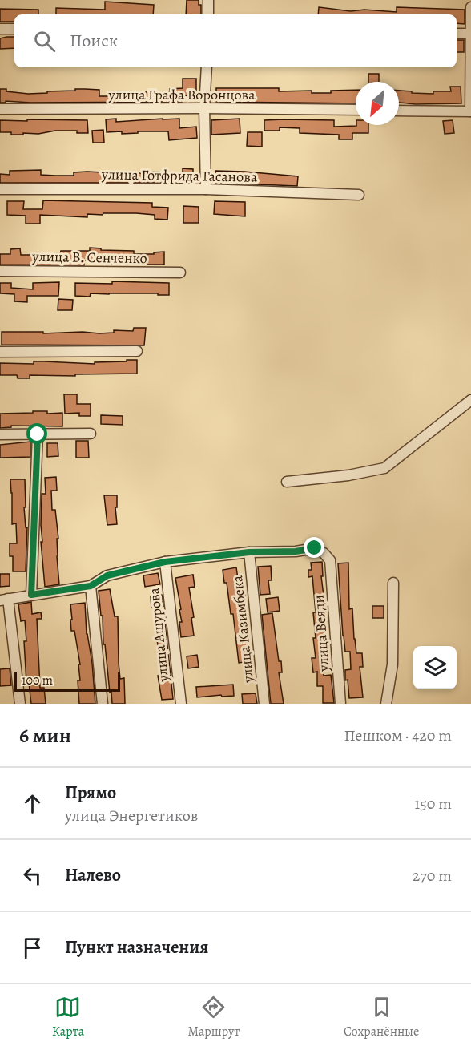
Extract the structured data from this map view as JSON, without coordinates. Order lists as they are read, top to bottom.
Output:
{
  "streets": {
    "street": [
      "улица Графа Воронцова",
      "улица Готфрида Гасанова",
      "улица В. Сенченко",
      "улица Казимбека",
      "улица Веяди",
      "улица Ашурова"
    ]
  },
  "crossings": [
    ["улица Казимбека", "улица Веяди"]
  ],
  "scale_bar": "100 m",
  "north": "bottom left",
  "page": {
    "search": "Поиск",
    "scale": "100 m",
    "heading": ["6 мин", "Пешком · 420 m"],
    "list": [
      ["Прямо", "улица Энергетиков", "150 m"],
      ["Налево", "270 m"],
      "Пункт назначения"
    ],
    "nav": ["Карта", "Маршрут", "Сохранённые"]
  }
}
